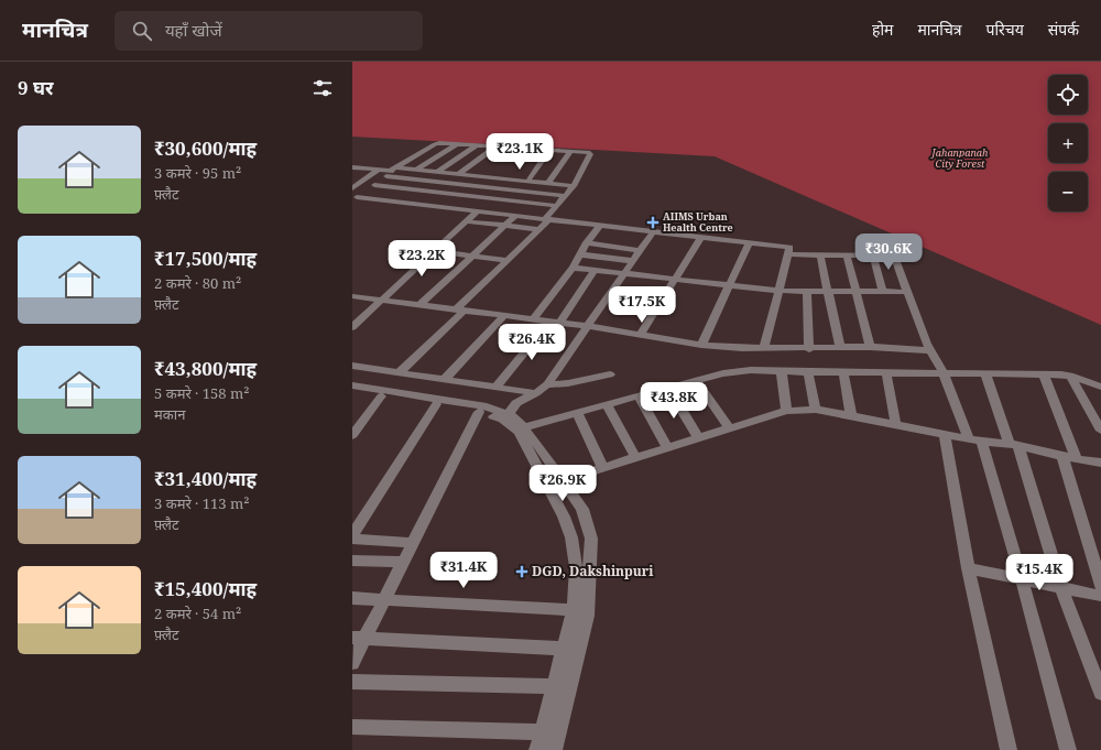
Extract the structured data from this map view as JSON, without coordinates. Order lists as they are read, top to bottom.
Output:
{
  "parks": ["Jahanpanah City Forest"],
  "places": {
    "health": ["AIIMS Urban Health Centre", "DGD, Dakshinpuri"]
  },
  "page": {
    "header": "मानचित्र",
    "search": "यहाँ खोजें",
    "nav": [
      "होम",
      "मानचित्र",
      "परिचय",
      "संपर्क"
    ],
    "heading": "9 घर",
    "map_buttons": ["+", "−"],
    "list": [
      {
        "name": "₹30,600/माह",
        "note": "3 कमरे · 95 m² · फ़्लैट"
      },
      {
        "name": "₹17,500/माह",
        "note": "2 कमरे · 80 m² · फ़्लैट"
      },
      {
        "name": "₹43,800/माह",
        "note": "5 कमरे · 158 m² · मकान"
      },
      {
        "name": "₹31,400/माह",
        "note": "3 कमरे · 113 m² · फ़्लैट"
      },
      {
        "name": "₹15,400/माह",
        "note": "2 कमरे · 54 m² · फ़्लैट"
      }
    ],
    "price": [
      "₹23.1K",
      "₹30.6K",
      "₹23.2K",
      "₹17.5K",
      "₹26.4K",
      "₹43.8K",
      "₹26.9K",
      "₹31.4K",
      "₹15.4K"
    ]
  }
}
